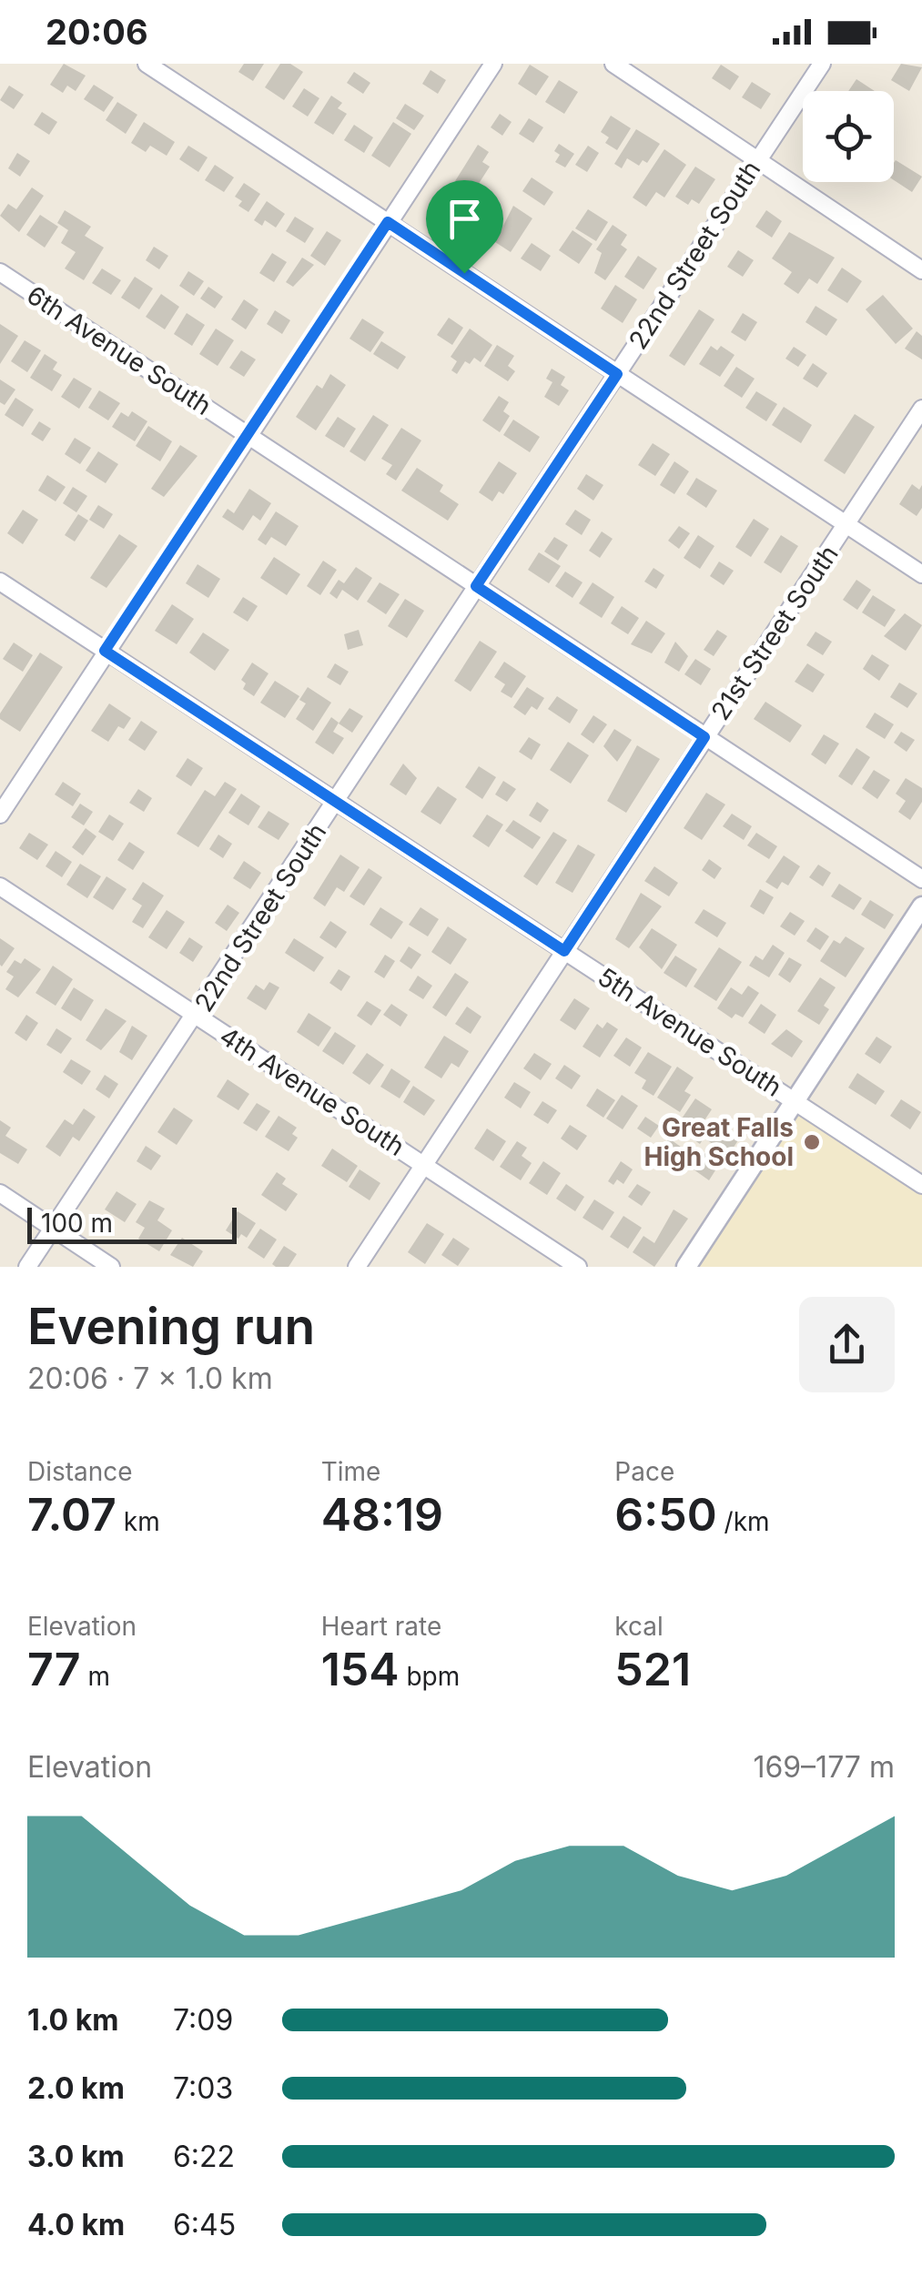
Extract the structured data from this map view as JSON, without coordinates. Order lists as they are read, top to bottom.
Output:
{
  "streets": {
    "street": [
      "22nd Street South",
      "6th Avenue South",
      "21st Street South",
      "5th Avenue South",
      "4th Avenue South"
    ]
  },
  "crossings": [
    ["22nd Street South", "6th Avenue South"],
    ["22nd Street South", "5th Avenue South"],
    ["22nd Street South", "4th Avenue South"],
    ["6th Avenue South", "21st Street South"],
    ["21st Street South", "5th Avenue South"],
    ["21st Street South", "4th Avenue South"]
  ],
  "places": ["Great Falls High School"],
  "scale_bar": "100 m",
  "page": {
    "status": "20:06",
    "scale": "100 m",
    "heading": ["Evening run", "20:06 · 7 × 1.0 km"],
    "stats": [
      ["Distance", "7.07 km"],
      ["Time", "48:19"],
      ["Pace", "6:50 /km"],
      ["Elevation", "77 m"],
      ["Heart rate", "154 bpm"],
      ["kcal", "521"]
    ],
    "chart": ["Elevation", "169–177 m"],
    "list": [
      {
        "name": "1.0 km",
        "note": "7:09"
      },
      {
        "name": "2.0 km",
        "note": "7:03"
      },
      {
        "name": "3.0 km",
        "note": "6:22"
      },
      {
        "name": "4.0 km",
        "note": "6:45"
      }
    ]
  }
}
